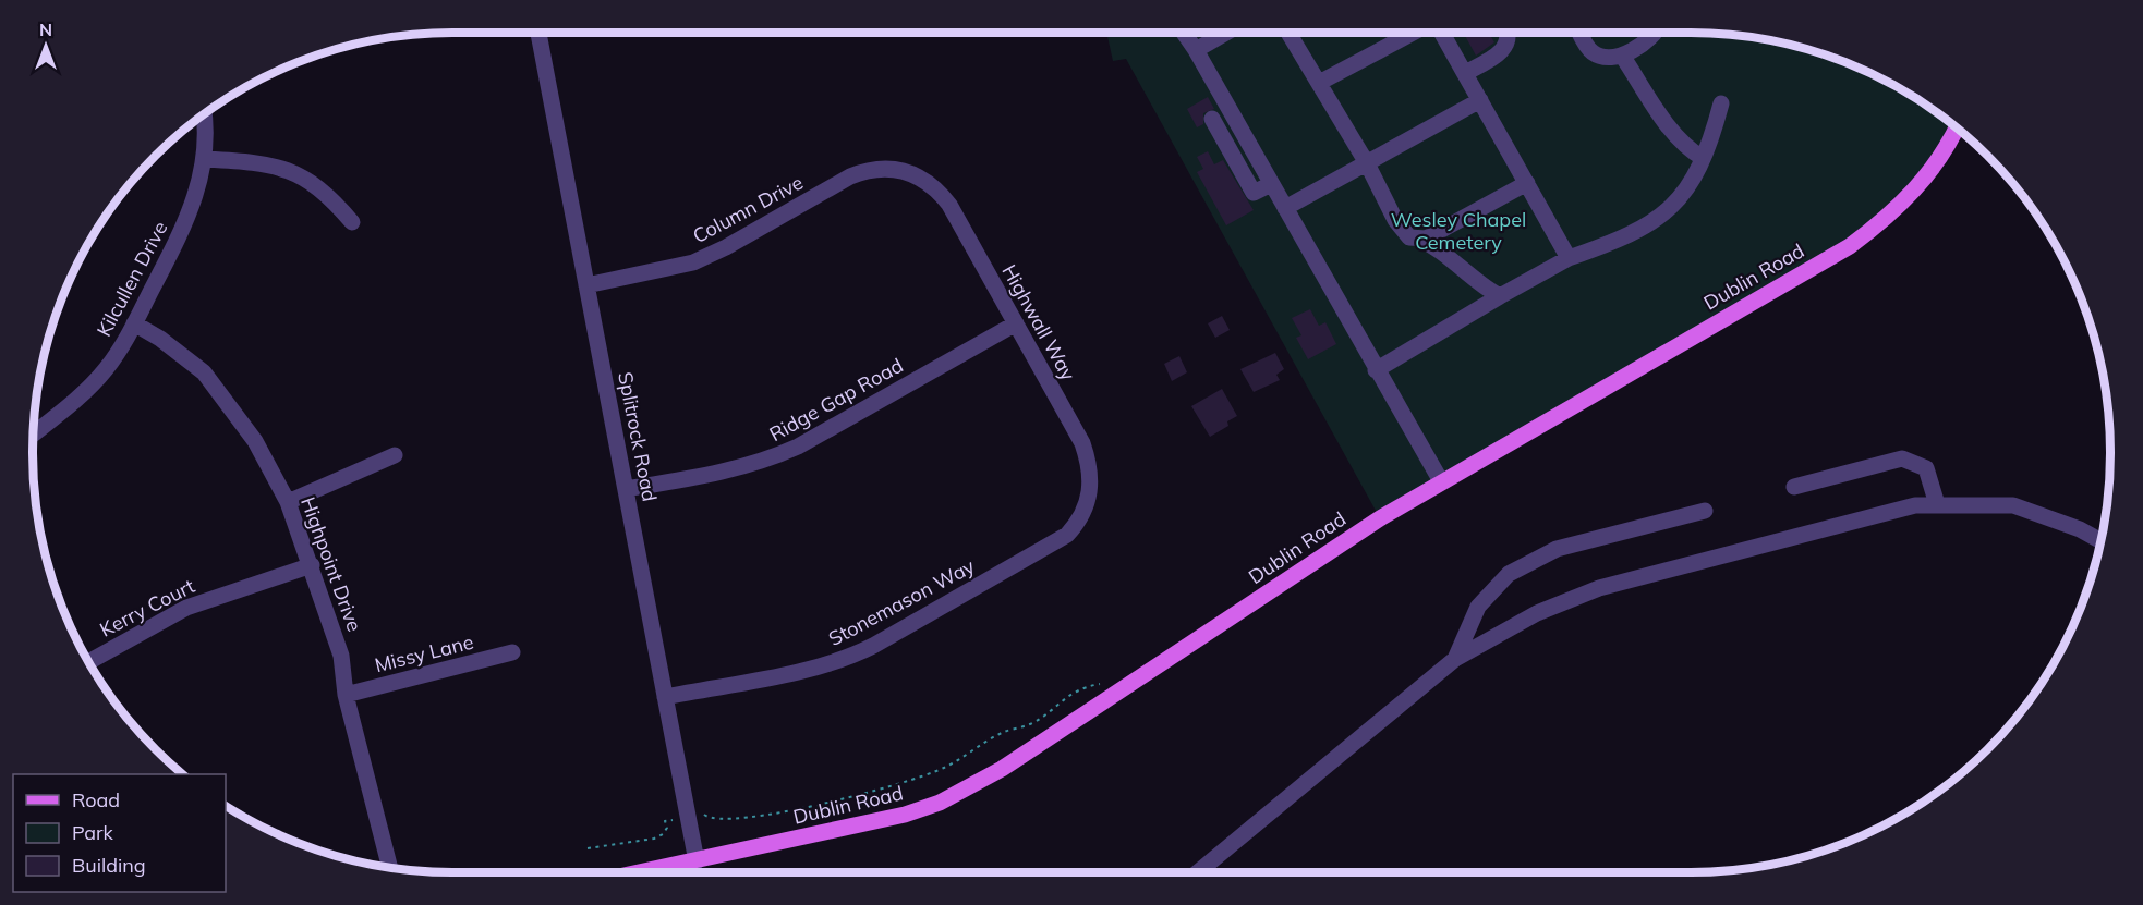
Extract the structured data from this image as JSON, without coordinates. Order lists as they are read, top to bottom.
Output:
{
  "streets": {
    "main road": ["Dublin Road"],
    "street": [
      "Column Drive",
      "Kilcullen Drive",
      "Highwall Way",
      "Ridge Gap Road",
      "Splitrock Road",
      "Highpoint Drive",
      "Stonemason Way",
      "Kerry Court",
      "Missy Lane"
    ]
  },
  "crossings": [
    ["Column Drive", "Highwall Way"],
    ["Column Drive", "Splitrock Road"],
    ["Dublin Road", "Splitrock Road"],
    ["Kilcullen Drive", "Highpoint Drive"],
    ["Highwall Way", "Ridge Gap Road"],
    ["Highwall Way", "Stonemason Way"],
    ["Ridge Gap Road", "Splitrock Road"],
    ["Splitrock Road", "Stonemason Way"],
    ["Highpoint Drive", "Kerry Court"],
    ["Highpoint Drive", "Missy Lane"]
  ],
  "parks": ["Wesley Chapel Cemetery"],
  "legend": ["Road", "Park", "Building"],
  "north": "top"
}
